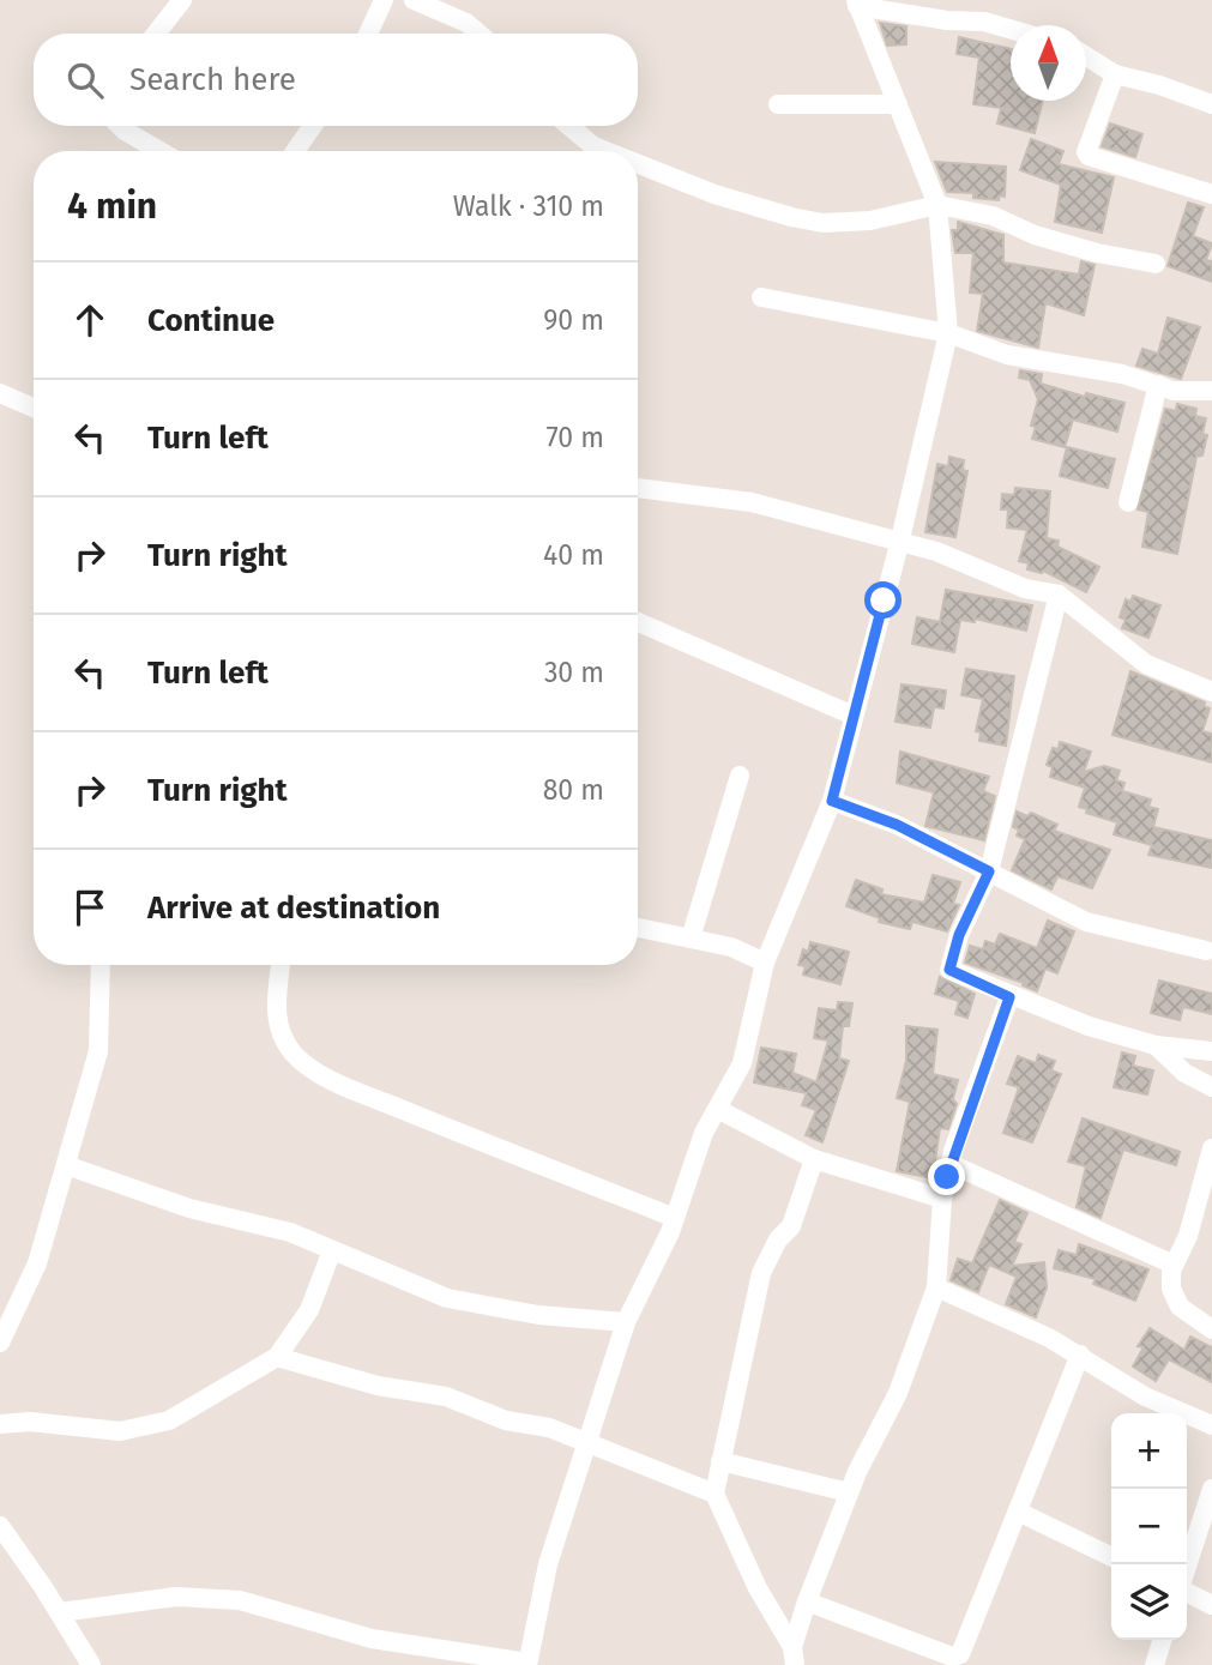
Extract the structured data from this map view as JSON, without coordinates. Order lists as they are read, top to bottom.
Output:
{
  "north": "top",
  "page": {
    "search": "Search here",
    "heading": ["4 min", "Walk · 310 m"],
    "list": [
      ["Continue", "90 m"],
      ["Turn left", "70 m"],
      ["Turn right", "40 m"],
      ["Turn left", "30 m"],
      ["Turn right", "80 m"],
      "Arrive at destination"
    ],
    "map_buttons": ["+", "−"]
  }
}
